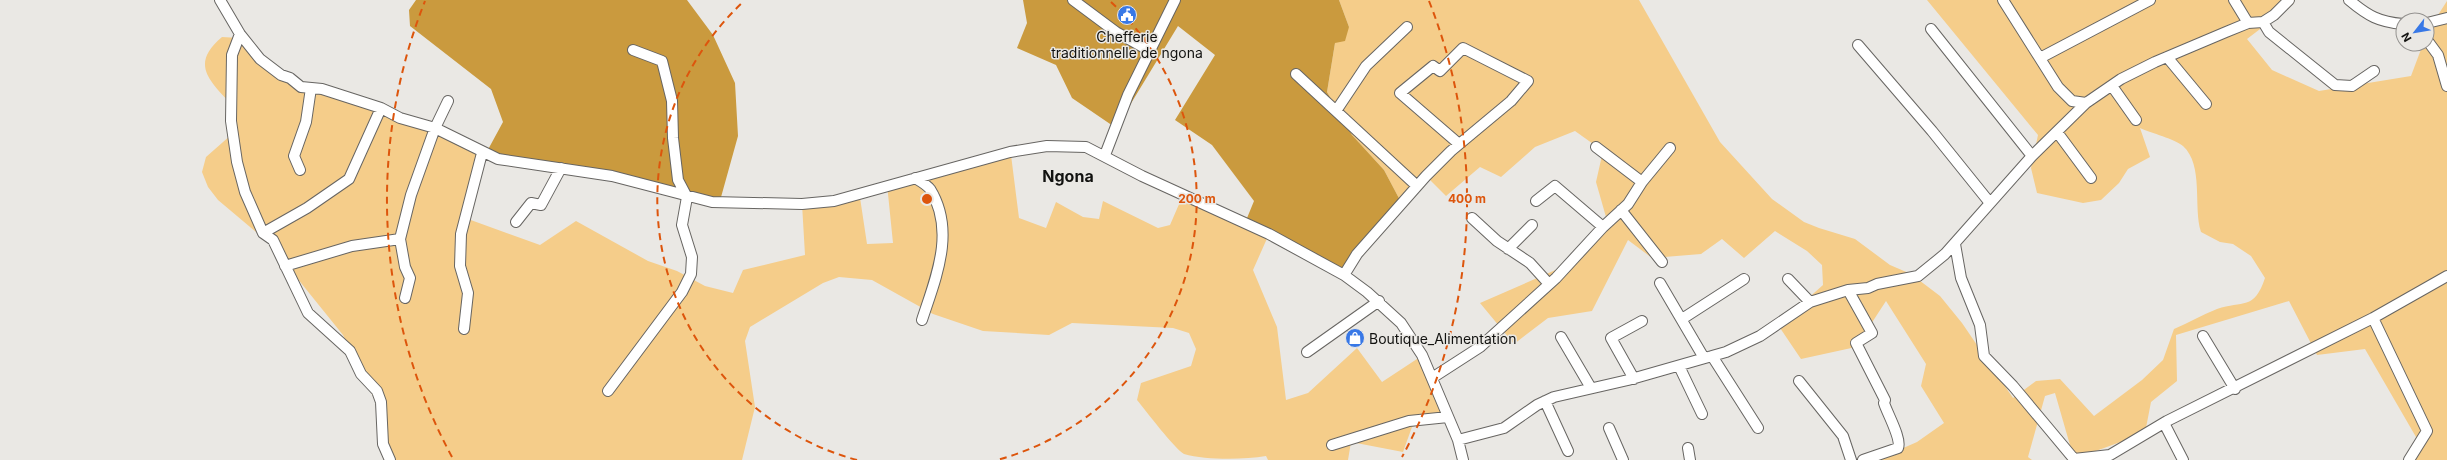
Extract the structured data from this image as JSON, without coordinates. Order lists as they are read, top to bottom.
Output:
{
  "districts": ["Ngona"],
  "places": {
    "public building": ["Chefferie traditionnelle de ngona"],
    "shop": ["Boutique_Alimentation"]
  },
  "north": "bottom left",
  "rings": ["200 m", "400 m"]
}
